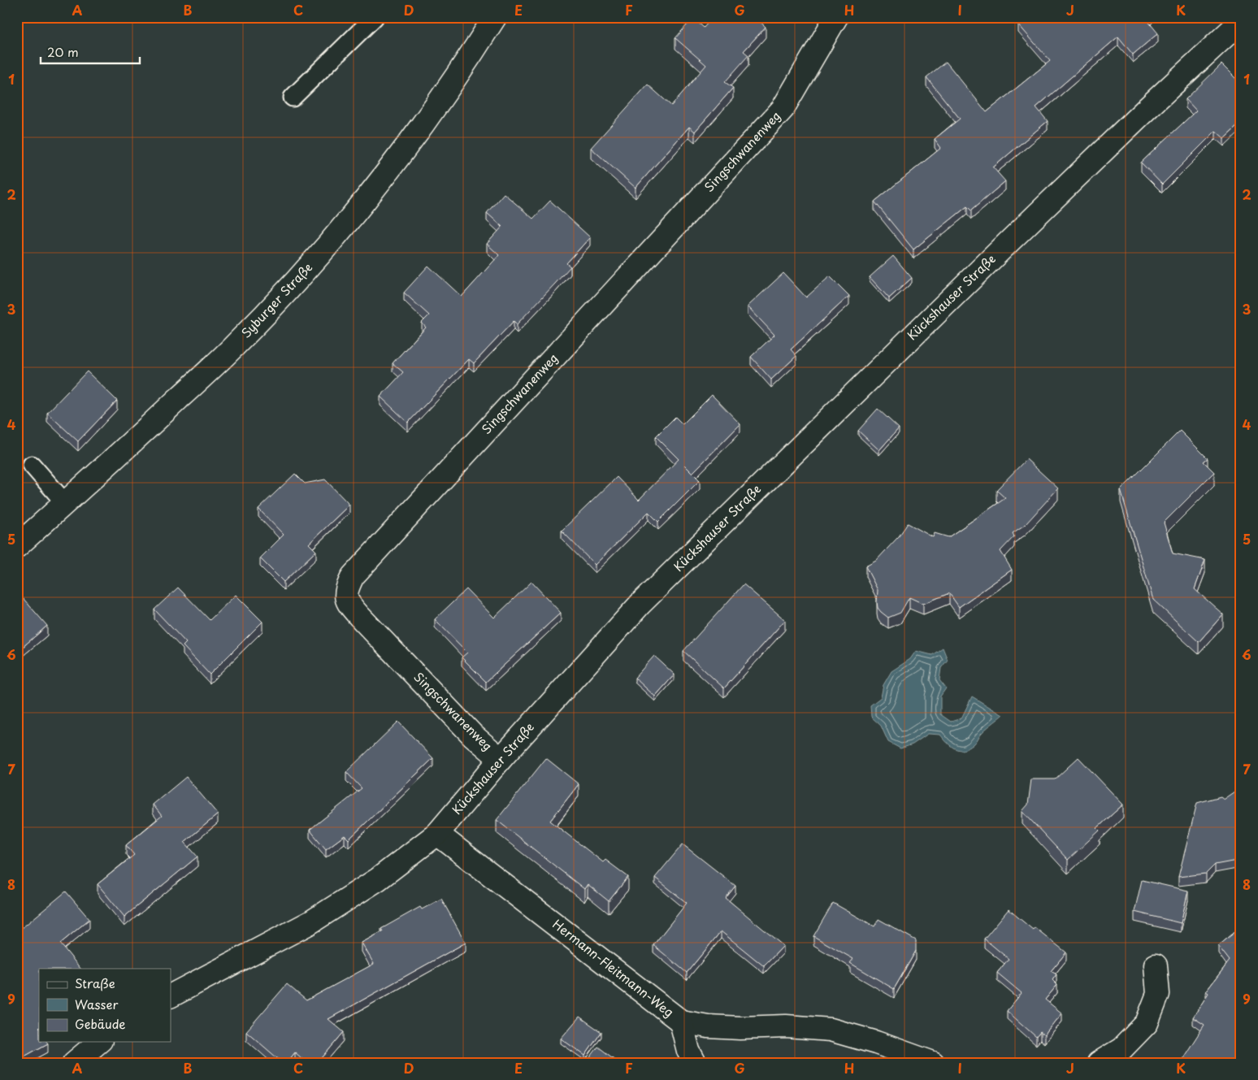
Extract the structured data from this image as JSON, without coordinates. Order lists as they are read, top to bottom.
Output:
{
  "streets": {
    "street": [
      "Singschwanenweg",
      "Kückshauser Straße",
      "Syburger Straße",
      "Hermann-Fleitmann-Weg"
    ]
  },
  "crossings": [
    ["Singschwanenweg", "Kückshauser Straße"],
    ["Kückshauser Straße", "Hermann-Fleitmann-Weg"]
  ],
  "legend": ["Straße", "Wasser", "Gebäude"],
  "scale_bar": "20 m",
  "grid": {
    "columns": [
      "A",
      "B",
      "C",
      "D",
      "E",
      "F",
      "G",
      "H",
      "I",
      "J",
      "K"
    ],
    "rows": [
      "1",
      "2",
      "3",
      "4",
      "5",
      "6",
      "7",
      "8",
      "9"
    ]
  }
}
